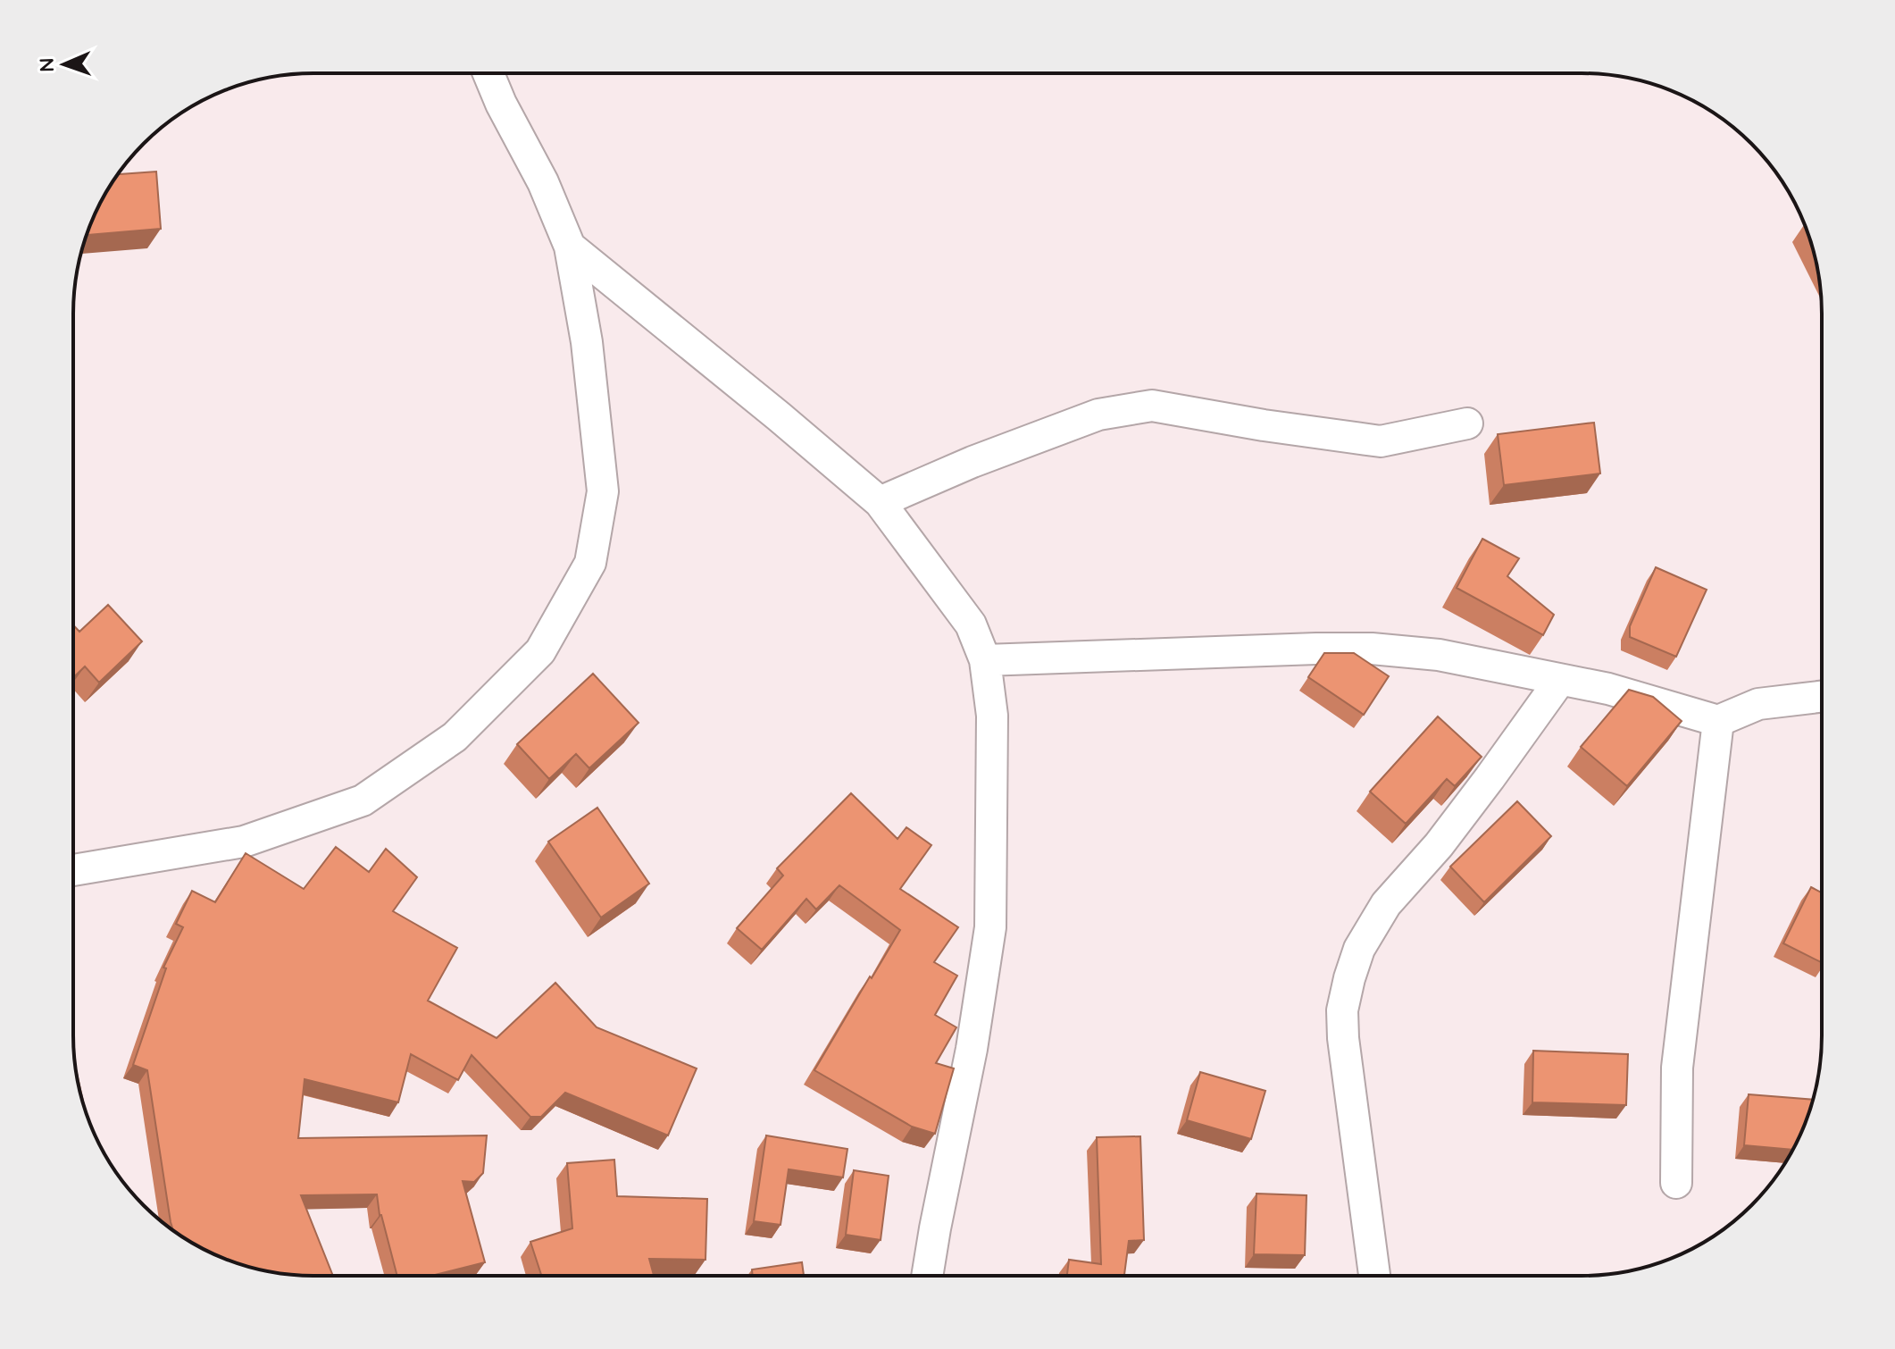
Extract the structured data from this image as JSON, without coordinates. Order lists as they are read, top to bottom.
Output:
{
  "north": "left"
}
